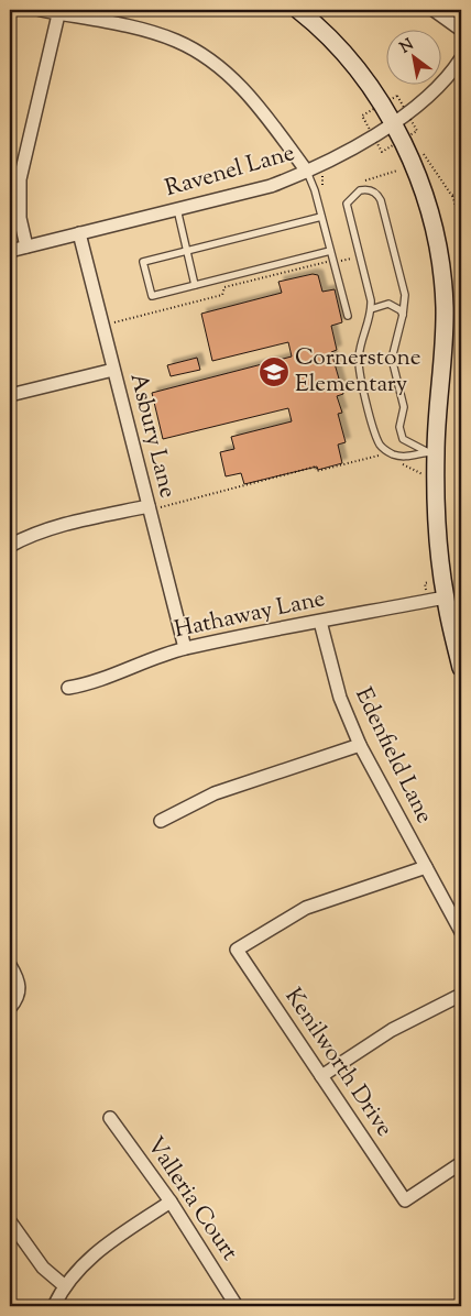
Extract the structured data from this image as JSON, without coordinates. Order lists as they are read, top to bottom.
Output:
{
  "streets": {
    "street": [
      "Ravenel Lane",
      "Asbury Lane",
      "Hathaway Lane",
      "Edenfield Lane",
      "Kenilworth Drive",
      "Valleria Court"
    ]
  },
  "crossings": [
    ["Ravenel Lane", "Asbury Lane"],
    ["Asbury Lane", "Hathaway Lane"],
    ["Hathaway Lane", "Edenfield Lane"],
    ["Edenfield Lane", "Kenilworth Drive"]
  ],
  "places": {
    "school or university": ["Cornerstone Elementary"]
  },
  "north": "top left"
}
